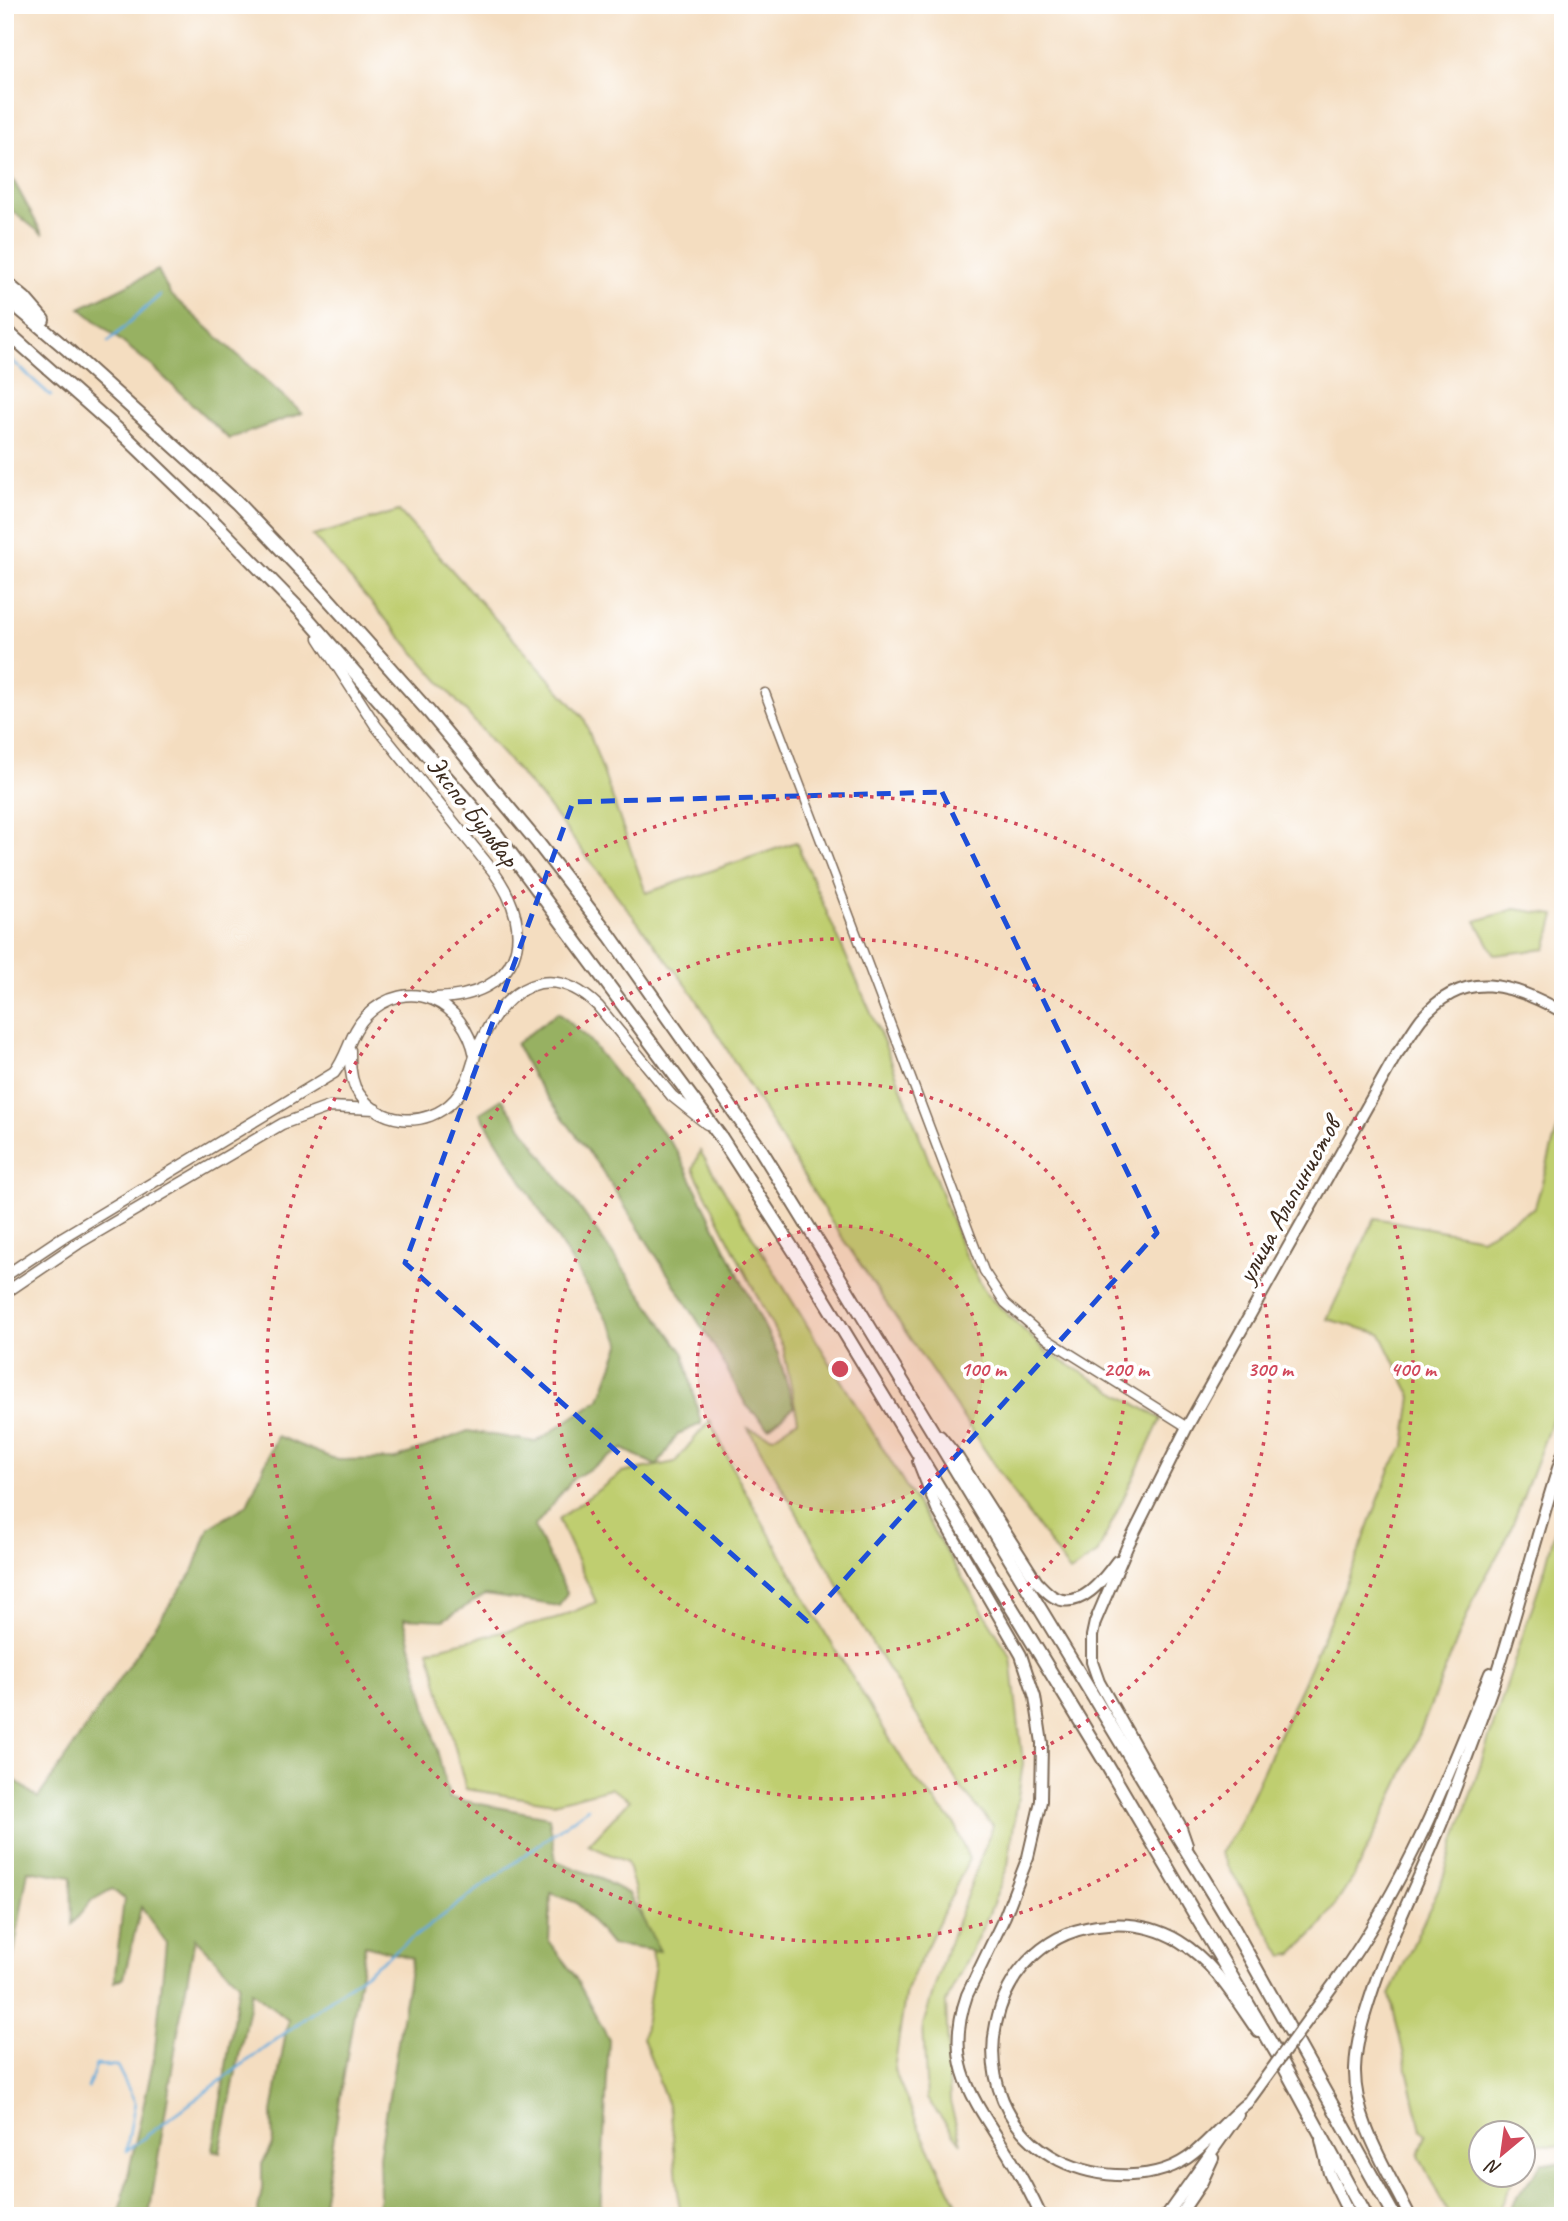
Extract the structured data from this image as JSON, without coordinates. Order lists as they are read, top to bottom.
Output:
{
  "streets": {
    "main road": ["улица Альпинистов"],
    "street": ["Экспо Бульвар"]
  },
  "north": "bottom left",
  "rings": [
    "100 m",
    "200 m",
    "300 m",
    "400 m"
  ]
}
